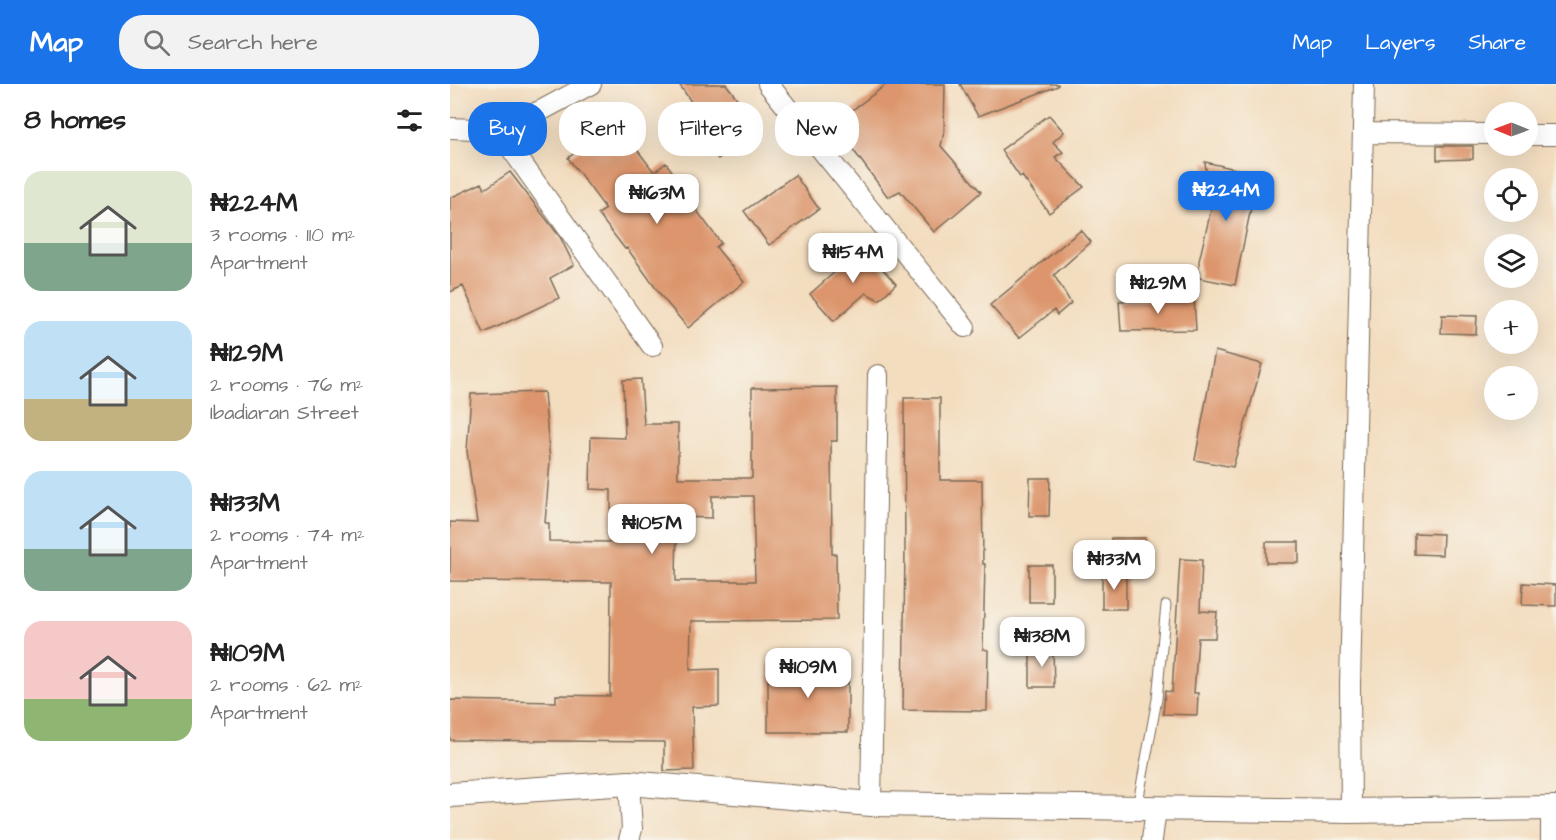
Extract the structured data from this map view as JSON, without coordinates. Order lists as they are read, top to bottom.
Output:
{
  "north": "left",
  "page": {
    "header": "Map",
    "search": "Search here",
    "nav": ["Map", "Layers", "Share"],
    "heading": "8 homes",
    "map_buttons": ["+", "−"],
    "chip": [
      "Buy",
      "Rent",
      "Filters",
      "New"
    ],
    "list": [
      {
        "name": "₦224M",
        "note": "3 rooms · 110 m² · Apartment"
      },
      {
        "name": "₦129M",
        "note": "2 rooms · 76 m² · Ibadiaran Street"
      },
      {
        "name": "₦133M",
        "note": "2 rooms · 74 m² · Apartment"
      },
      {
        "name": "₦109M",
        "note": "2 rooms · 62 m² · Apartment"
      }
    ],
    "price": [
      "₦224M",
      "₦163M",
      "₦154M",
      "₦129M",
      "₦105M",
      "₦133M",
      "₦138M",
      "₦109M"
    ]
  }
}
